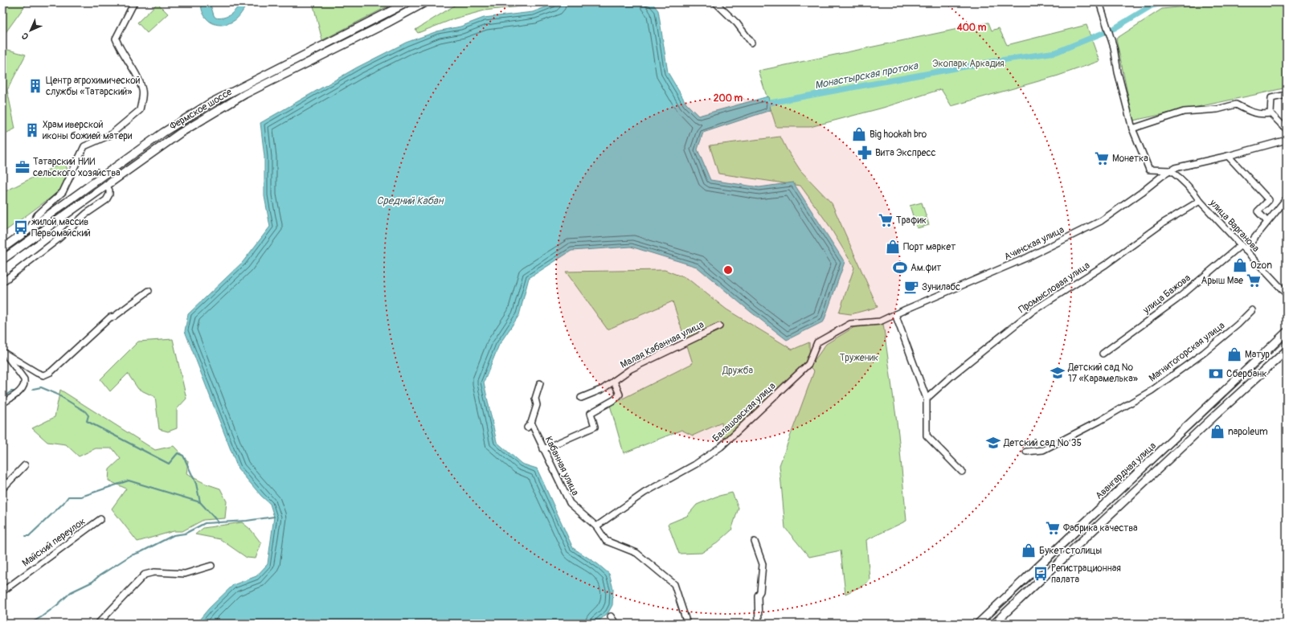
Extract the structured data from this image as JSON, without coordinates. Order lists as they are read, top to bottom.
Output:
{
  "streets": {
    "main road": ["Фермское шоссе", "Авангардная улица"],
    "street": [
      "улица Варганова",
      "Ачинская улица",
      "Промысловая улица",
      "улица Бажова",
      "Малая Кабанная улица",
      "Магнитогорская улица",
      "Балашовская улица",
      "Кабанная улица",
      "Майский переулок"
    ]
  },
  "crossings": [
    ["улица Варганова", "Ачинская улица"],
    ["улица Варганова", "Промысловая улица"],
    ["улица Варганова", "улица Бажова"],
    ["Ачинская улица", "Балашовская улица"],
    ["Малая Кабанная улица", "Кабанная улица"],
    ["Балашовская улица", "Кабанная улица"]
  ],
  "water": ["Монастырская протока", "Средний Кабан"],
  "parks": ["Экопарк Аркадия", "Труженик", "Дружба"],
  "places": {
    "building": ["Центр агрохимической службы «Татарский»", "Храм иверской иконы божией матери"],
    "shop": [
      "Big hookah bro",
      "Порт маркет",
      "Ozon",
      "Матур",
      "napoleum",
      "Букет столицы"
    ],
    "pharmacy": ["Вита Экспресс"],
    "supermarket": [
      "Монетка",
      "Трафик",
      "Арыш Мае",
      "Фабрика качества"
    ],
    "office": ["Татарский НИИ сельского хозяйства"],
    "bus stop": ["жилой массив Первомайский", "Регистрационная палата"],
    "sports": ["Ам.фит"],
    "cafe": ["Зунилабс"],
    "school or university": ["Детский сад № 17 «Карамелька»", "Детский сад № 35"],
    "bank": ["Сбербанк"]
  },
  "north": "bottom left",
  "rings": ["400 m", "200 m"]
}
